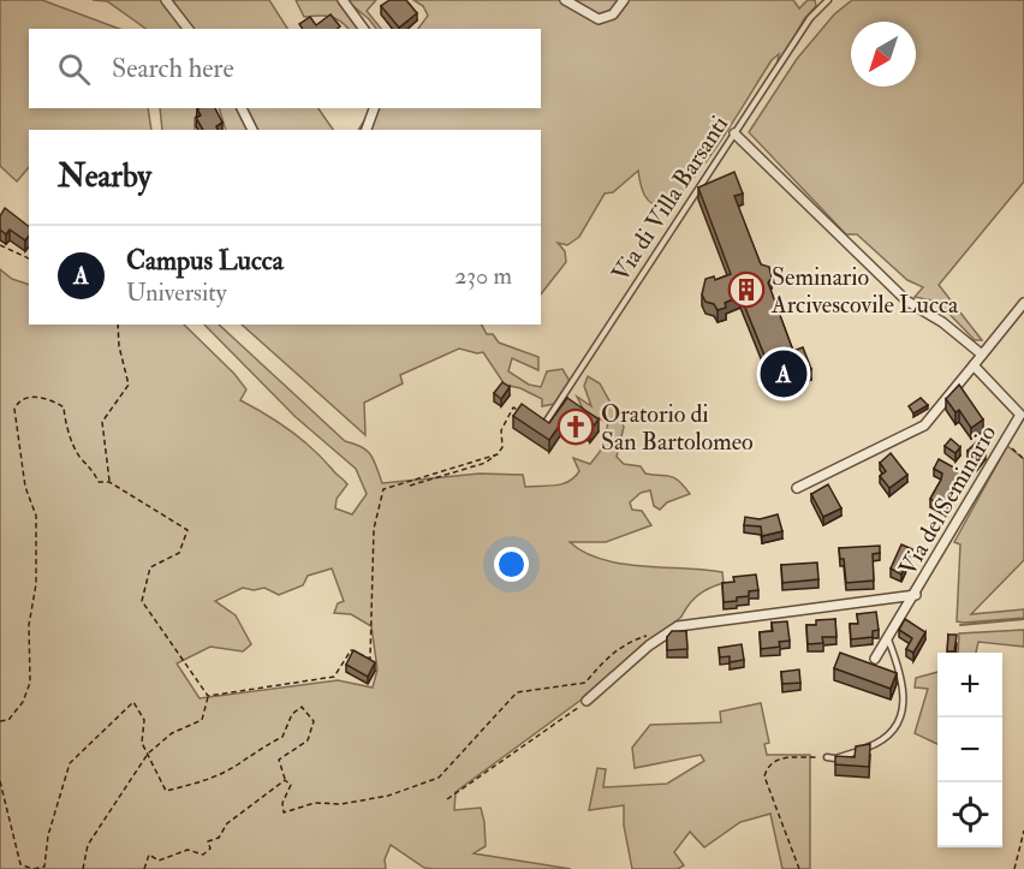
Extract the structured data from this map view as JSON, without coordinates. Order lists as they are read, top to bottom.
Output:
{
  "streets": {
    "street": ["Via del Seminario"],
    "lane": ["Via di Villa Barsanti"]
  },
  "places": {
    "building": ["Seminario Arcivescovile Lucca"],
    "church": ["Oratorio di San Bartolomeo"]
  },
  "north": "bottom left",
  "page": {
    "search": "Search here",
    "heading": "Nearby",
    "list": [
      {
        "mark": "A",
        "name": "Campus Lucca",
        "note": "University",
        "value": "230 m"
      }
    ],
    "pins": "A",
    "map_buttons": ["+", "−"]
  }
}
